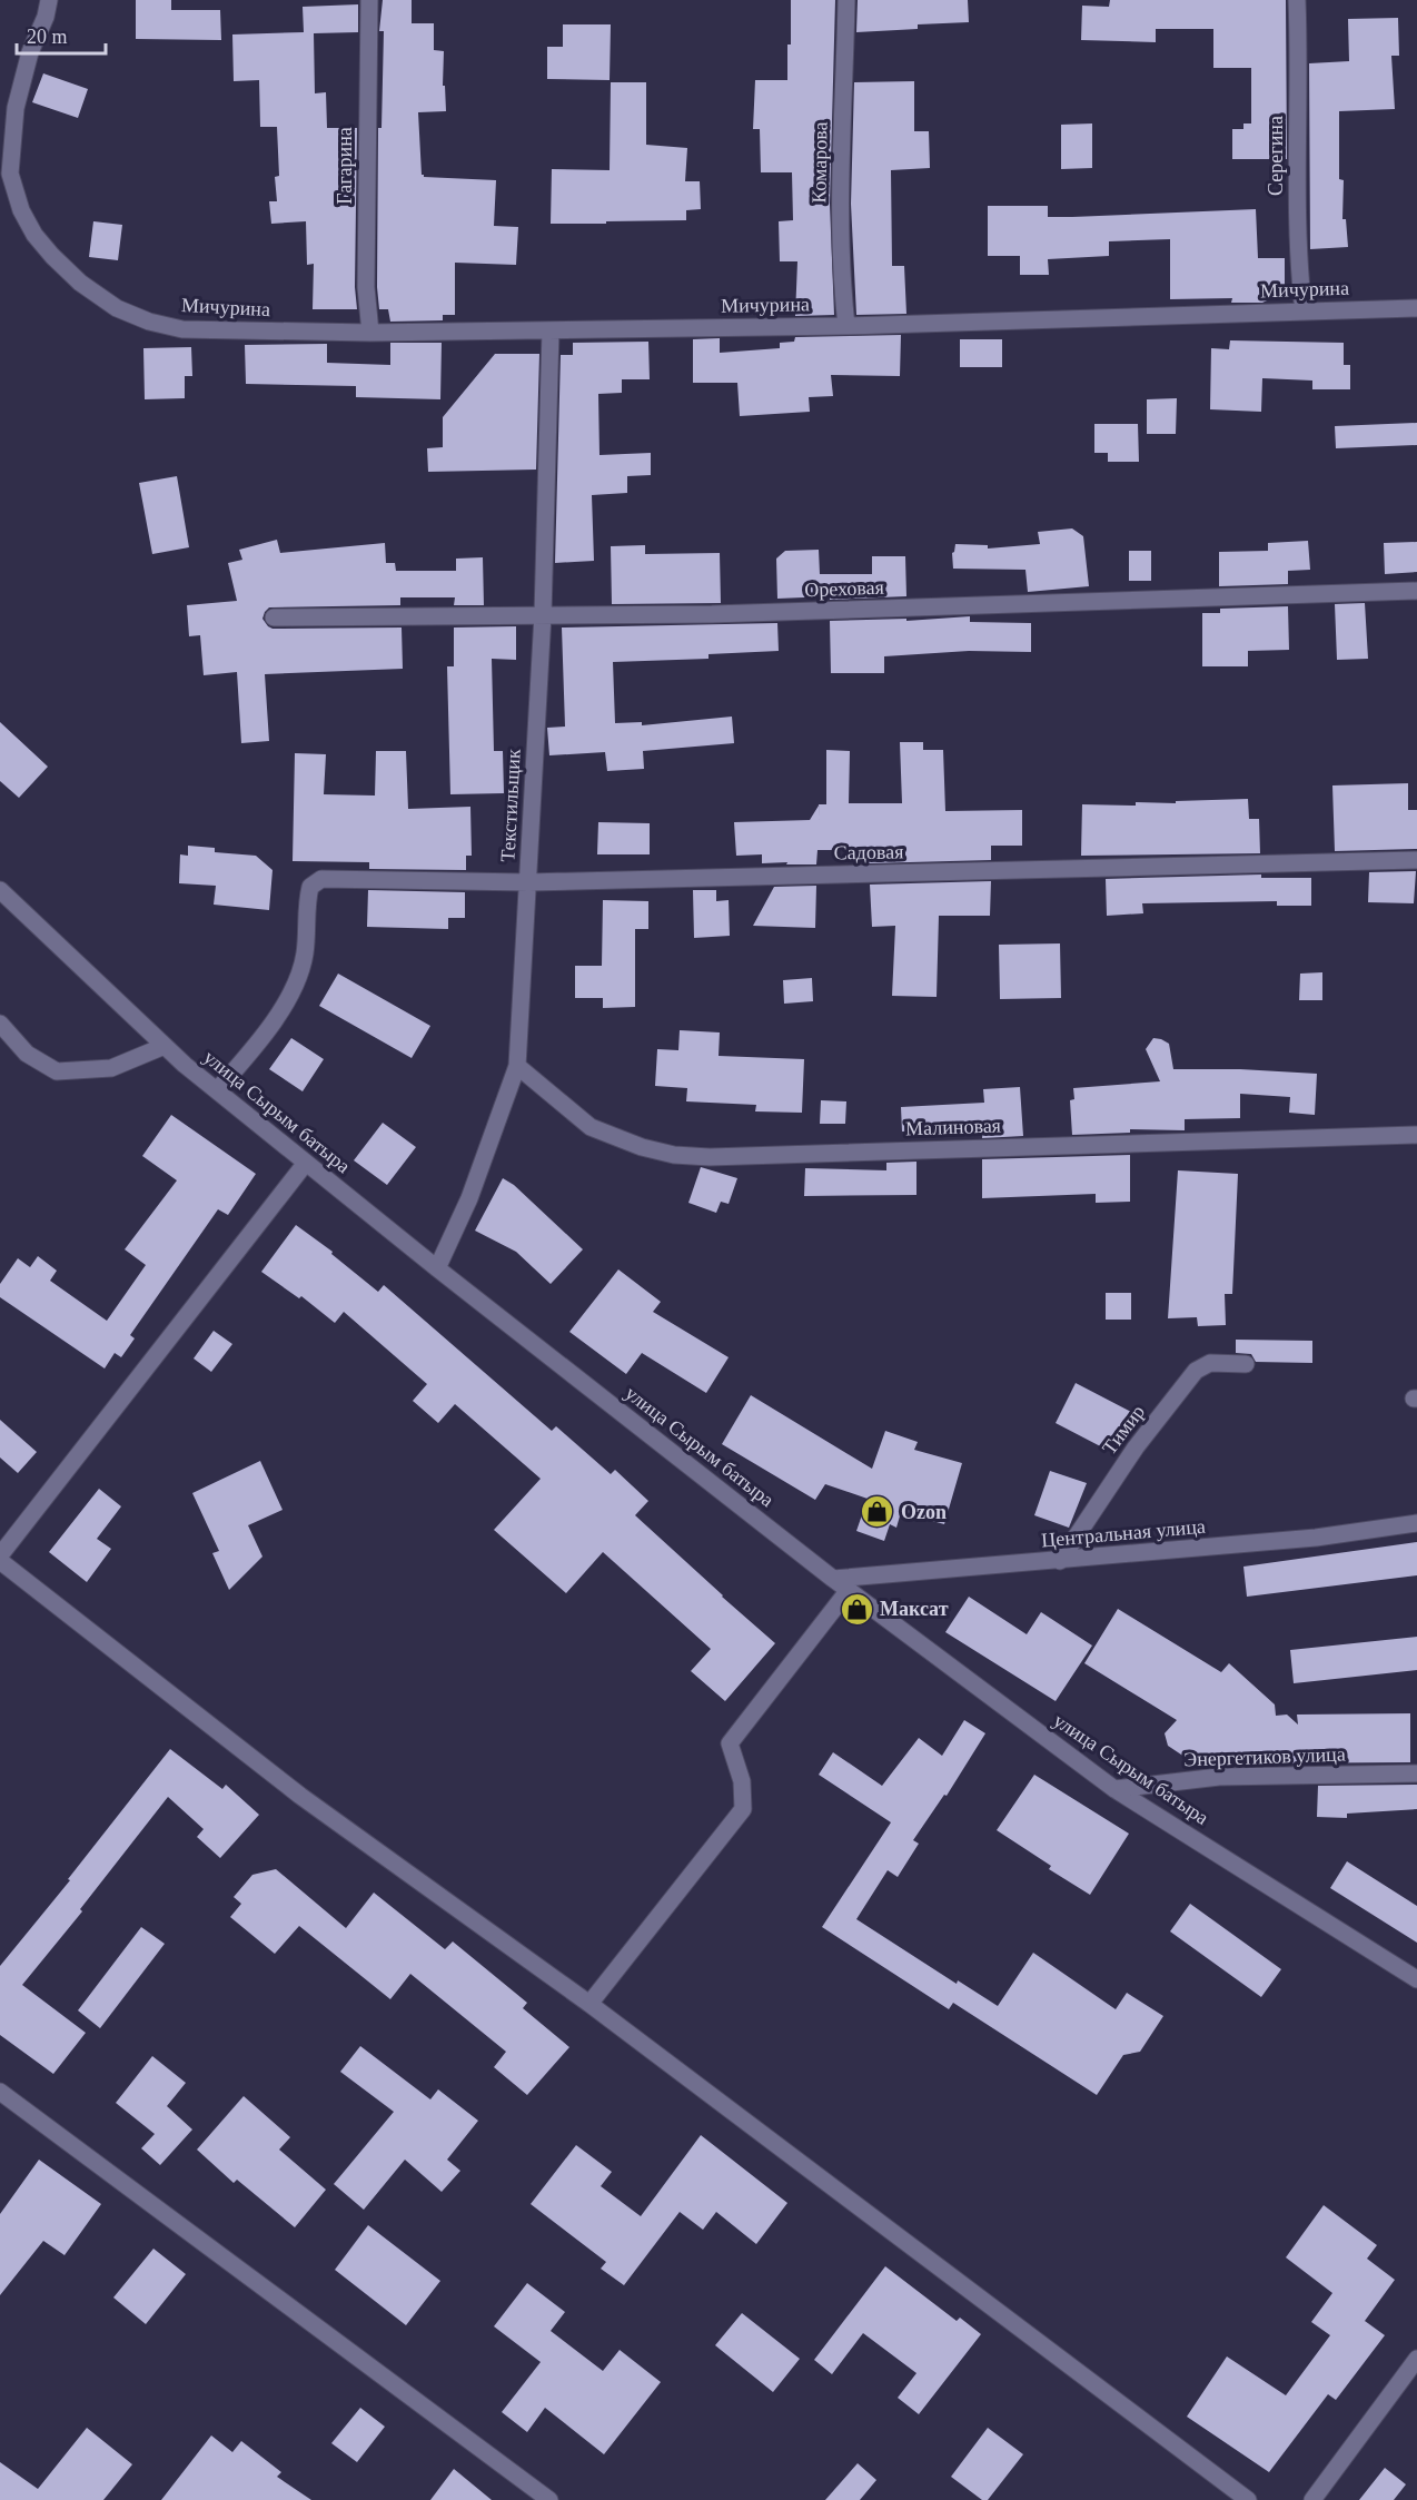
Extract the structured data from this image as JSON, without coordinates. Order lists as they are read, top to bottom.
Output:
{
  "streets": {
    "street": [
      "Серегина",
      "Комарова",
      "Гагарина",
      "Мичурина",
      "Ореховая",
      "Текстильщик",
      "Садовая",
      "улица Сырым батыра",
      "Малиновая",
      "Тимир",
      "Центральная улица",
      "Энергетиков улица"
    ]
  },
  "crossings": [
    ["Серегина", "Мичурина"],
    ["Комарова", "Мичурина"],
    ["Гагарина", "Мичурина"],
    ["Мичурина", "Текстильщик"],
    ["Ореховая", "Текстильщик"],
    ["Текстильщик", "Садовая"],
    ["Текстильщик", "улица Сырым батыра"],
    ["Текстильщик", "Малиновая"],
    ["Садовая", "улица Сырым батыра"],
    ["улица Сырым батыра", "Центральная улица"],
    ["улица Сырым батыра", "Энергетиков улица"],
    ["Тимир", "Центральная улица"]
  ],
  "places": {
    "shop": ["Ozon", "Максат"]
  },
  "scale_bar": "20 m"
}
